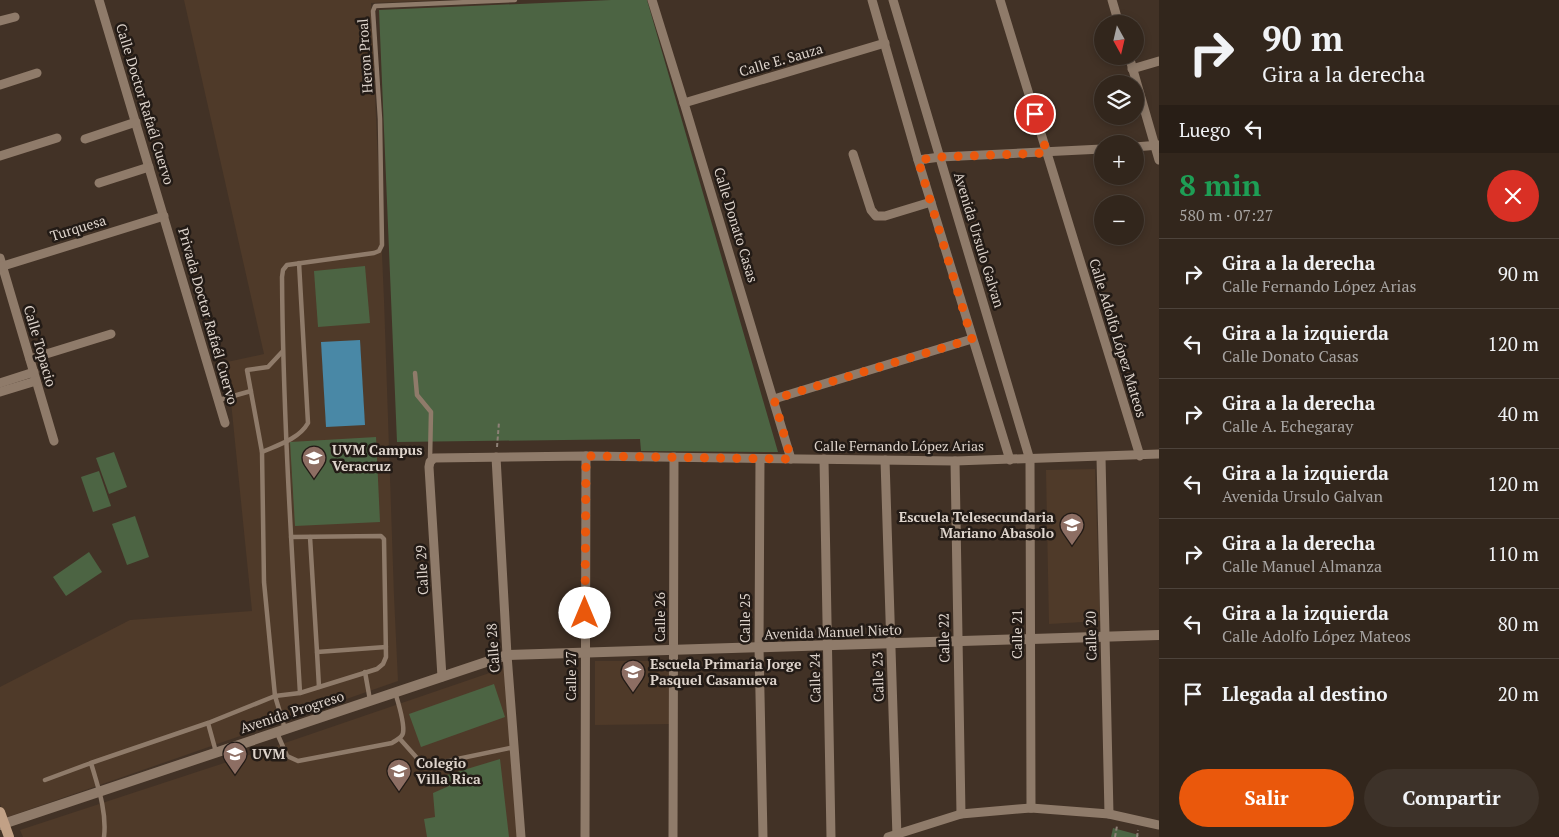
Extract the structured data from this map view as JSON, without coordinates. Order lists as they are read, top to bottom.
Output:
{
  "streets": {
    "street": [
      "Calle E. Sauza",
      "Calle Doctor Rafaél Cuervo",
      "Calle Donato Casas",
      "Turquesa",
      "Avenida Ursulo Galvan",
      "Privada Doctor Rafaél Cuervo",
      "Calle Adolfo López Mateos",
      "Calle Topacio",
      "Calle Fernando López Arias",
      "Calle 29",
      "Calle 26",
      "Calle 25",
      "Avenida Manuel Nieto",
      "Calle 21",
      "Calle 20",
      "Calle 22",
      "Calle 28",
      "Calle 27",
      "Calle 23",
      "Calle 24",
      "Avenida Progreso"
    ],
    "lane": ["Heron Proal"]
  },
  "crossings": [
    ["Calle E. Sauza", "Calle Donato Casas"],
    ["Calle Doctor Rafaél Cuervo", "Turquesa"],
    ["Calle Doctor Rafaél Cuervo", "Privada Doctor Rafaél Cuervo"],
    ["Calle Donato Casas", "Calle Fernando López Arias"],
    ["Turquesa", "Privada Doctor Rafaél Cuervo"],
    ["Turquesa", "Calle Topacio"],
    ["Avenida Ursulo Galvan", "Calle Fernando López Arias"],
    ["Avenida Ursulo Galvan", "Calle 21"],
    ["Calle Adolfo López Mateos", "Calle Fernando López Arias"],
    ["Calle Fernando López Arias", "Calle 29"],
    ["Calle Fernando López Arias", "Calle 26"],
    ["Calle Fernando López Arias", "Calle 25"],
    ["Calle Fernando López Arias", "Calle 21"],
    ["Calle Fernando López Arias", "Calle 20"],
    ["Calle Fernando López Arias", "Calle 22"],
    ["Calle Fernando López Arias", "Calle 28"],
    ["Calle Fernando López Arias", "Calle 27"],
    ["Calle Fernando López Arias", "Calle 23"],
    ["Calle Fernando López Arias", "Calle 24"],
    ["Calle 29", "Avenida Progreso"],
    ["Calle 26", "Avenida Manuel Nieto"],
    ["Calle 25", "Avenida Manuel Nieto"],
    ["Avenida Manuel Nieto", "Calle 21"],
    ["Avenida Manuel Nieto", "Calle 20"],
    ["Avenida Manuel Nieto", "Calle 22"],
    ["Avenida Manuel Nieto", "Calle 28"],
    ["Avenida Manuel Nieto", "Calle 27"],
    ["Avenida Manuel Nieto", "Calle 23"],
    ["Avenida Manuel Nieto", "Calle 24"],
    ["Avenida Manuel Nieto", "Avenida Progreso"],
    ["Calle 28", "Avenida Progreso"]
  ],
  "places": {
    "school or university": [
      "UVM Campus Veracruz",
      "Escuela Telesecundaria Mariano Abasolo",
      "Escuela Primaria Jorge Pasquel Casanueva",
      "UVM",
      "Colegio Villa Rica"
    ]
  },
  "north": "bottom",
  "page": {
    "turn": ["90 m", "Gira a la derecha"],
    "map_buttons": ["+", "−"],
    "then": "Luego",
    "heading": ["8 min", "580 m · 07:27"],
    "list": [
      {
        "name": "Gira a la derecha",
        "note": "Calle Fernando López Arias",
        "value": "90 m"
      },
      {
        "name": "Gira a la izquierda",
        "note": "Calle Donato Casas",
        "value": "120 m"
      },
      {
        "name": "Gira a la derecha",
        "note": "Calle A. Echegaray",
        "value": "40 m"
      },
      {
        "name": "Gira a la izquierda",
        "note": "Avenida Ursulo Galvan",
        "value": "120 m"
      },
      {
        "name": "Gira a la derecha",
        "note": "Calle Manuel Almanza",
        "value": "110 m"
      },
      {
        "name": "Gira a la izquierda",
        "note": "Calle Adolfo López Mateos",
        "value": "80 m"
      },
      {
        "name": "Llegada al destino",
        "value": "20 m"
      }
    ],
    "buttons": ["Salir", "Compartir"]
  }
}
